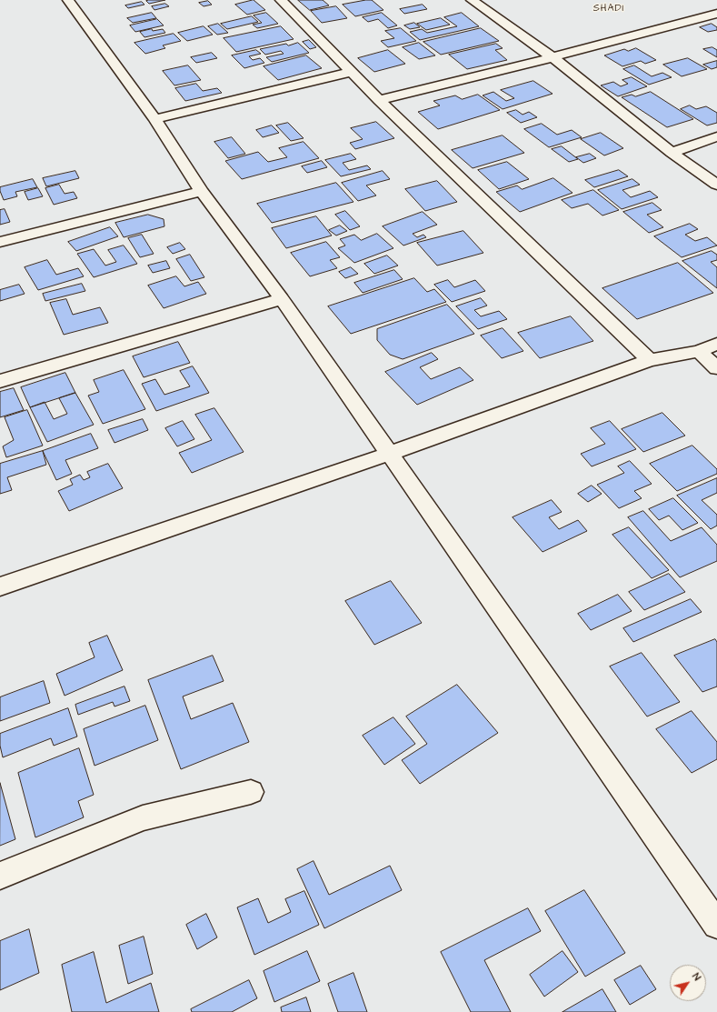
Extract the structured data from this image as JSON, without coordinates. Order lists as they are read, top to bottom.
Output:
{
  "districts": ["SHADI"],
  "north": "top right"
}
